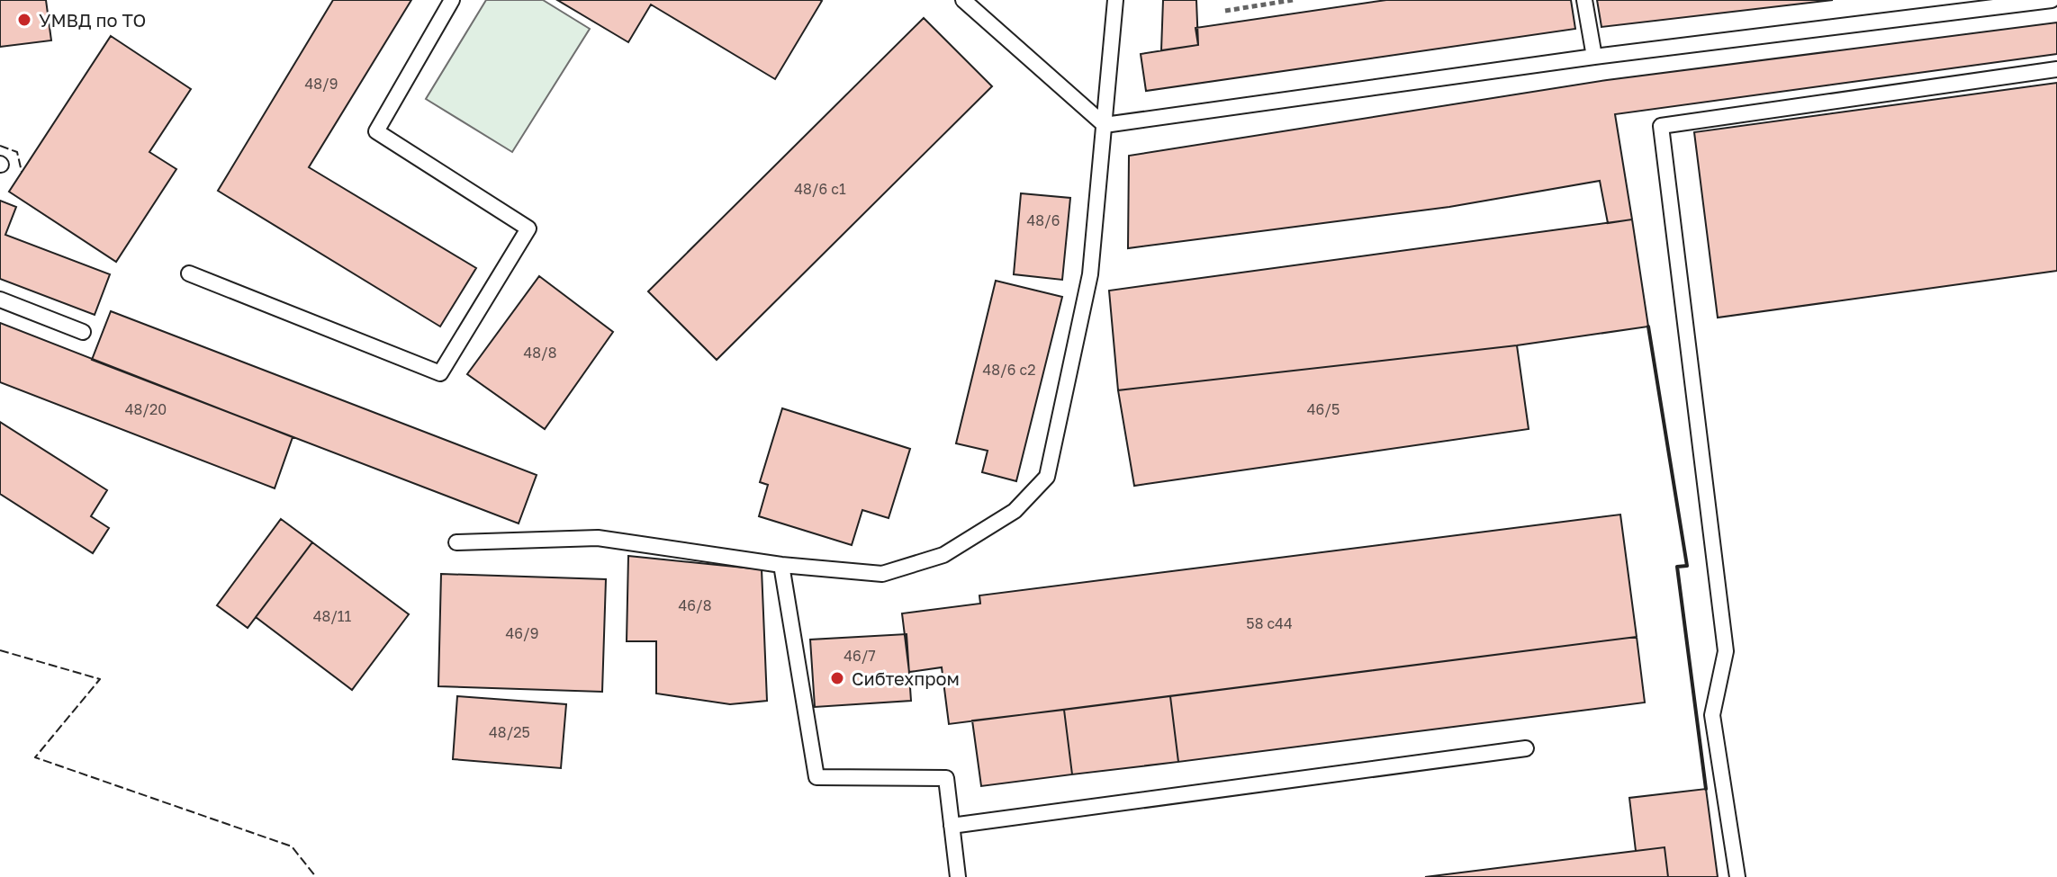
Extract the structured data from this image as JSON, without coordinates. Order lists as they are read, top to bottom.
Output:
{
  "places": ["УМВД по ТО", "Сибтехпром"],
  "house_numbers": [
    "48/9",
    "48/6 с1",
    "48/6",
    "48/8",
    "48/6 с2",
    "48/20",
    "46/5",
    "46/8",
    "48/11",
    "58 с44",
    "46/9",
    "46/7",
    "48/25"
  ]
}
